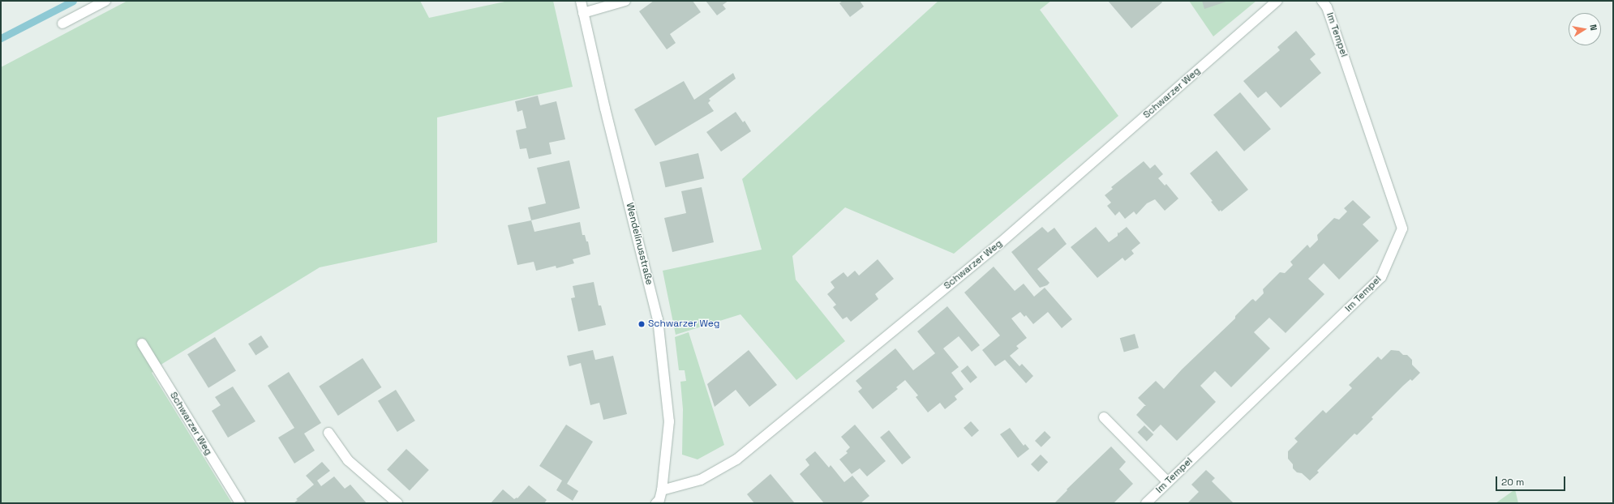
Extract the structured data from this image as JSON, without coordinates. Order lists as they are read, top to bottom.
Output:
{
  "streets": {
    "street": ["Im Tempel", "Schwarzer Weg", "Wendelinusstraße"]
  },
  "crossings": [
    ["Schwarzer Weg", "Wendelinusstraße"]
  ],
  "places": ["Schwarzer Weg"],
  "scale_bar": "20 m",
  "north": "right"
}
